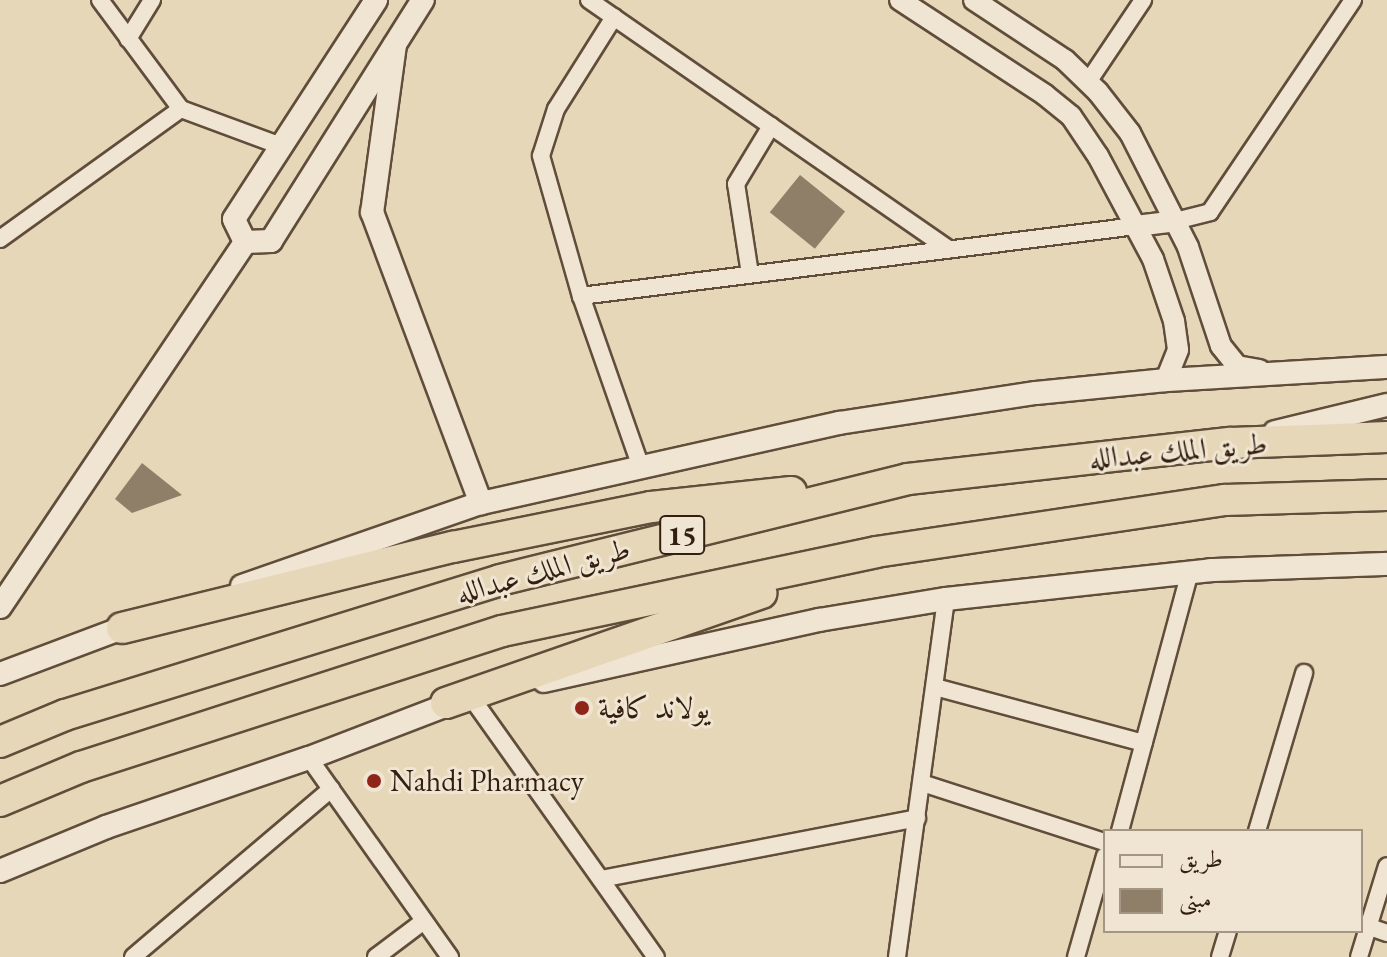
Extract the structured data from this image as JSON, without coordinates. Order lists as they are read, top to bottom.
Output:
{
  "streets": {
    "highway": ["طريق الملك عبدالله", "15"]
  },
  "places": ["يولاند كافية", "Nahdi Pharmacy"],
  "legend": ["طريق", "مبنى"]
}
